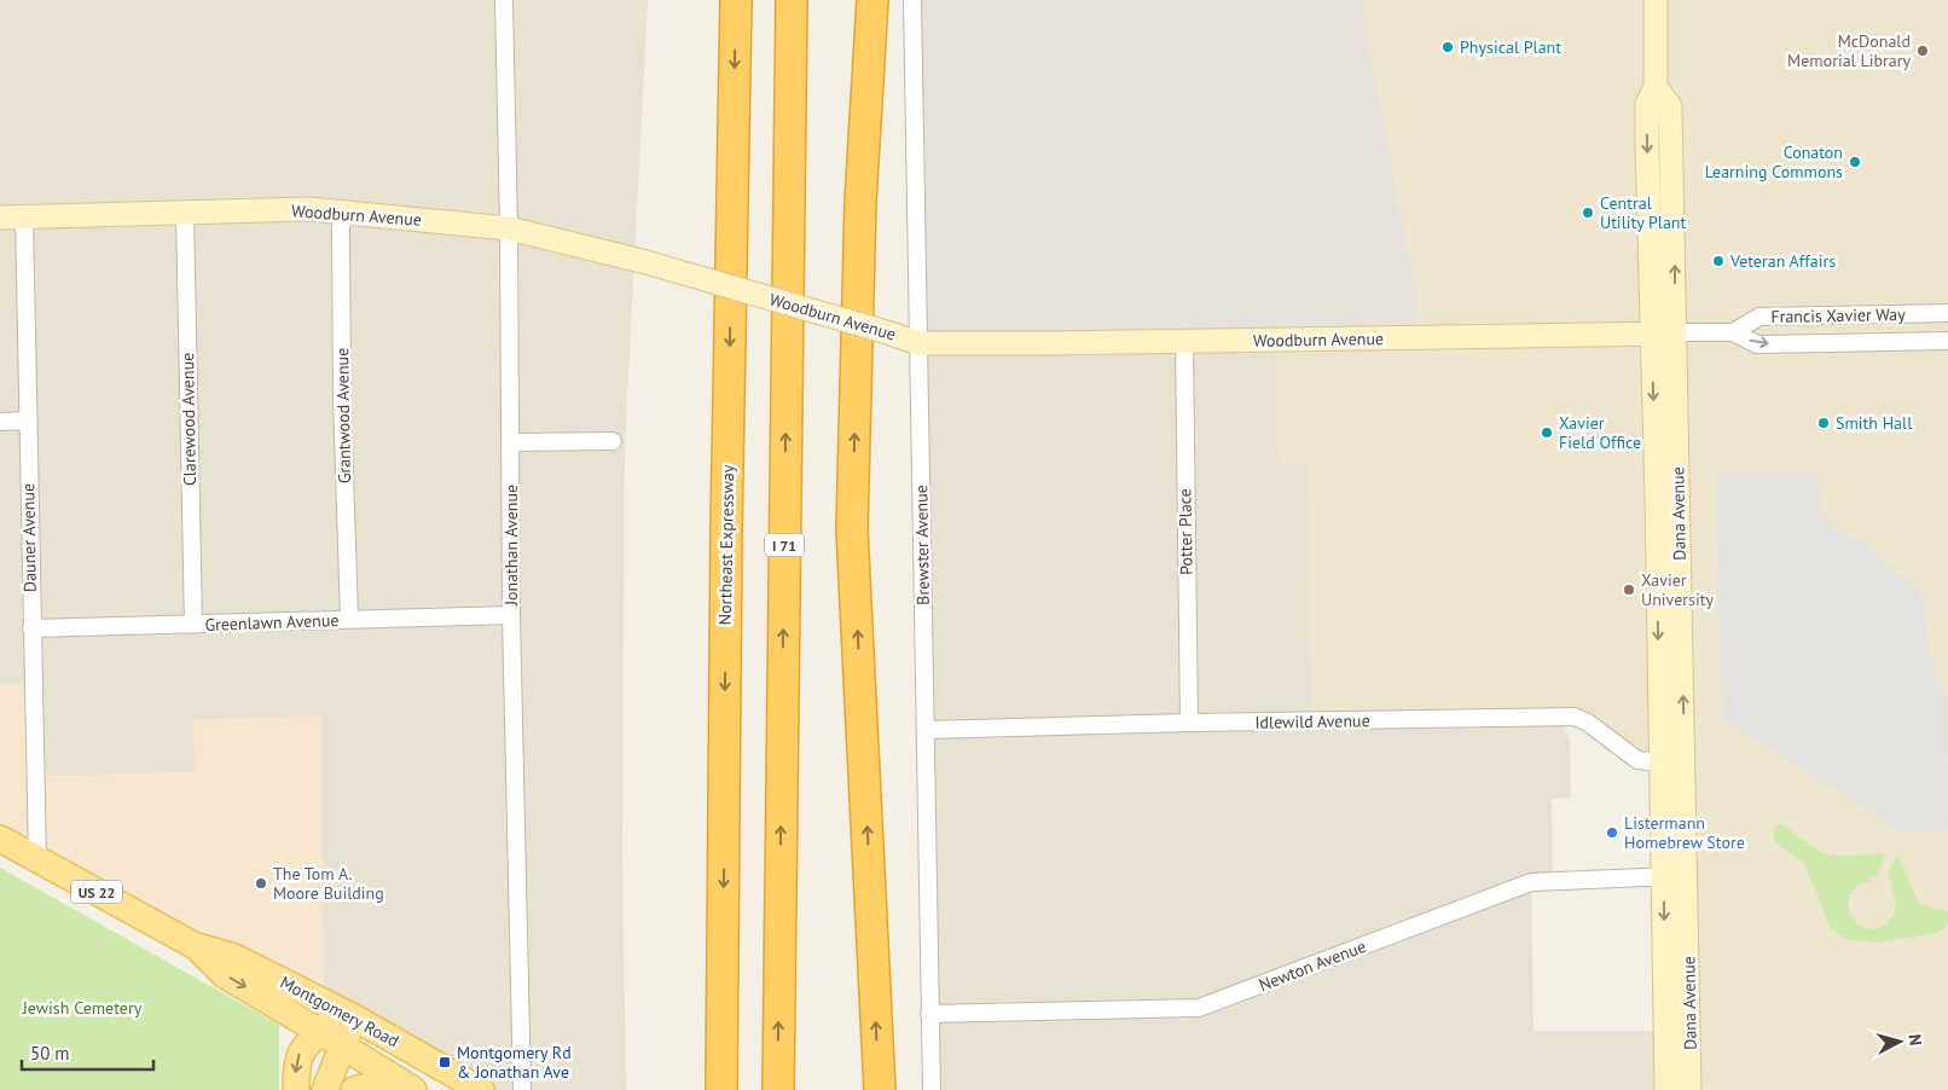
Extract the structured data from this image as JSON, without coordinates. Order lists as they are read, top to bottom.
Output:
{
  "streets": {
    "highway": ["Northeast Expressway", "I 71"],
    "main road": ["US 22", "Montgomery Road"],
    "street": [
      "Woodburn Avenue",
      "Francis Xavier Way",
      "Grantwood Avenue",
      "Clarewood Avenue",
      "Dana Avenue",
      "Potter Place",
      "Dauner Avenue",
      "Jonathan Avenue",
      "Brewster Avenue",
      "Greenlawn Avenue",
      "Idlewild Avenue",
      "Newton Avenue"
    ]
  },
  "crossings": [
    ["Woodburn Avenue", "Francis Xavier Way"],
    ["Woodburn Avenue", "Grantwood Avenue"],
    ["Woodburn Avenue", "Clarewood Avenue"],
    ["Woodburn Avenue", "Dana Avenue"],
    ["Woodburn Avenue", "Potter Place"],
    ["Woodburn Avenue", "Dauner Avenue"],
    ["Woodburn Avenue", "Jonathan Avenue"],
    ["Woodburn Avenue", "Brewster Avenue"],
    ["Francis Xavier Way", "Dana Avenue"],
    ["Grantwood Avenue", "Greenlawn Avenue"],
    ["Clarewood Avenue", "Greenlawn Avenue"],
    ["Dana Avenue", "Idlewild Avenue"],
    ["Dana Avenue", "Newton Avenue"],
    ["Potter Place", "Idlewild Avenue"],
    ["Dauner Avenue", "Greenlawn Avenue"],
    ["Dauner Avenue", "Montgomery Road"],
    ["Jonathan Avenue", "Greenlawn Avenue"],
    ["Brewster Avenue", "Idlewild Avenue"],
    ["Brewster Avenue", "Newton Avenue"]
  ],
  "parks": ["Jewish Cemetery"],
  "places": {
    "other": [
      "Physical Plant",
      "McDonald Memorial Library",
      "Conaton Learning Commons",
      "Central Utility Plant",
      "Veteran Affairs",
      "Smith Hall",
      "Xavier Field Office",
      "Xavier University",
      "Listermann Homebrew Store",
      "The Tom A. Moore Building"
    ],
    "transit": ["Montgomery Rd & Jonathan Ave"]
  },
  "scale_bar": "50 m",
  "north": "right"
}
